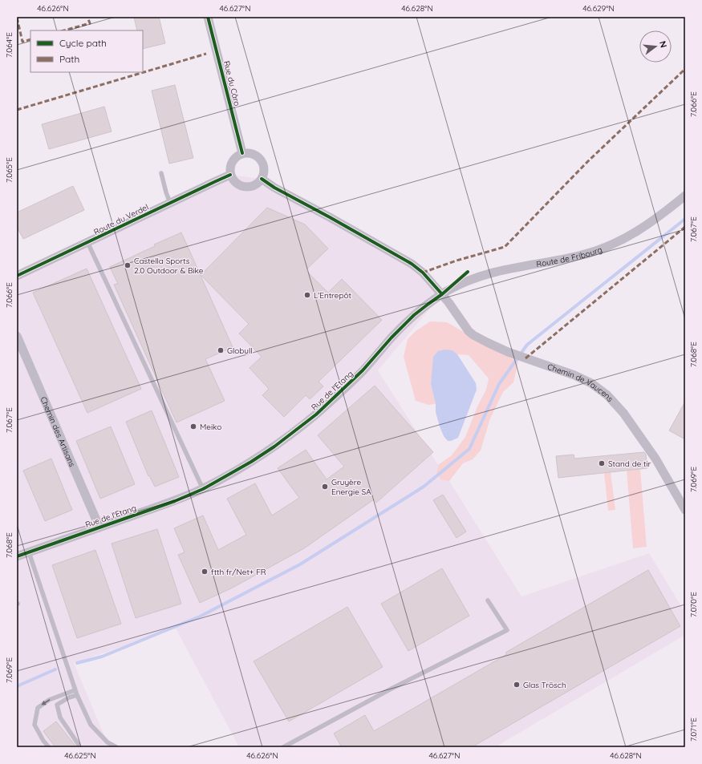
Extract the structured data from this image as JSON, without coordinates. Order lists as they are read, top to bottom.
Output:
{
  "streets": {
    "street": [
      "Rue du Câro",
      "Route du Verdel",
      "Route de Fribourg",
      "Chemin de Vaucens",
      "Rue de l'Etang",
      "Chemin des Artisans"
    ]
  },
  "crossings": [
    ["Rue du Câro", "Route du Verdel"],
    ["Route de Fribourg", "Chemin de Vaucens"],
    ["Route de Fribourg", "Rue de l'Etang"],
    ["Chemin de Vaucens", "Rue de l'Etang"],
    ["Rue de l'Etang", "Chemin des Artisans"]
  ],
  "places": [
    "Castella Sports 2.0 Outdoor & Bike",
    "L'Entrepôt",
    "Globull",
    "Meiko",
    "Stand de tir",
    "Gruyère Energie SA",
    "ftth fr/Net+ FR",
    "Glas Trösch"
  ],
  "legend": ["Cycle path", "Path"],
  "north": "right",
  "coordinates": [
    "46.626°N",
    "46.627°N",
    "46.628°N",
    "46.629°N",
    "7.064°E",
    "7.066°E",
    "7.065°E",
    "7.067°E",
    "7.068°E",
    "7.069°E",
    "7.070°E",
    "7.071°E",
    "46.625°N"
  ]
}
